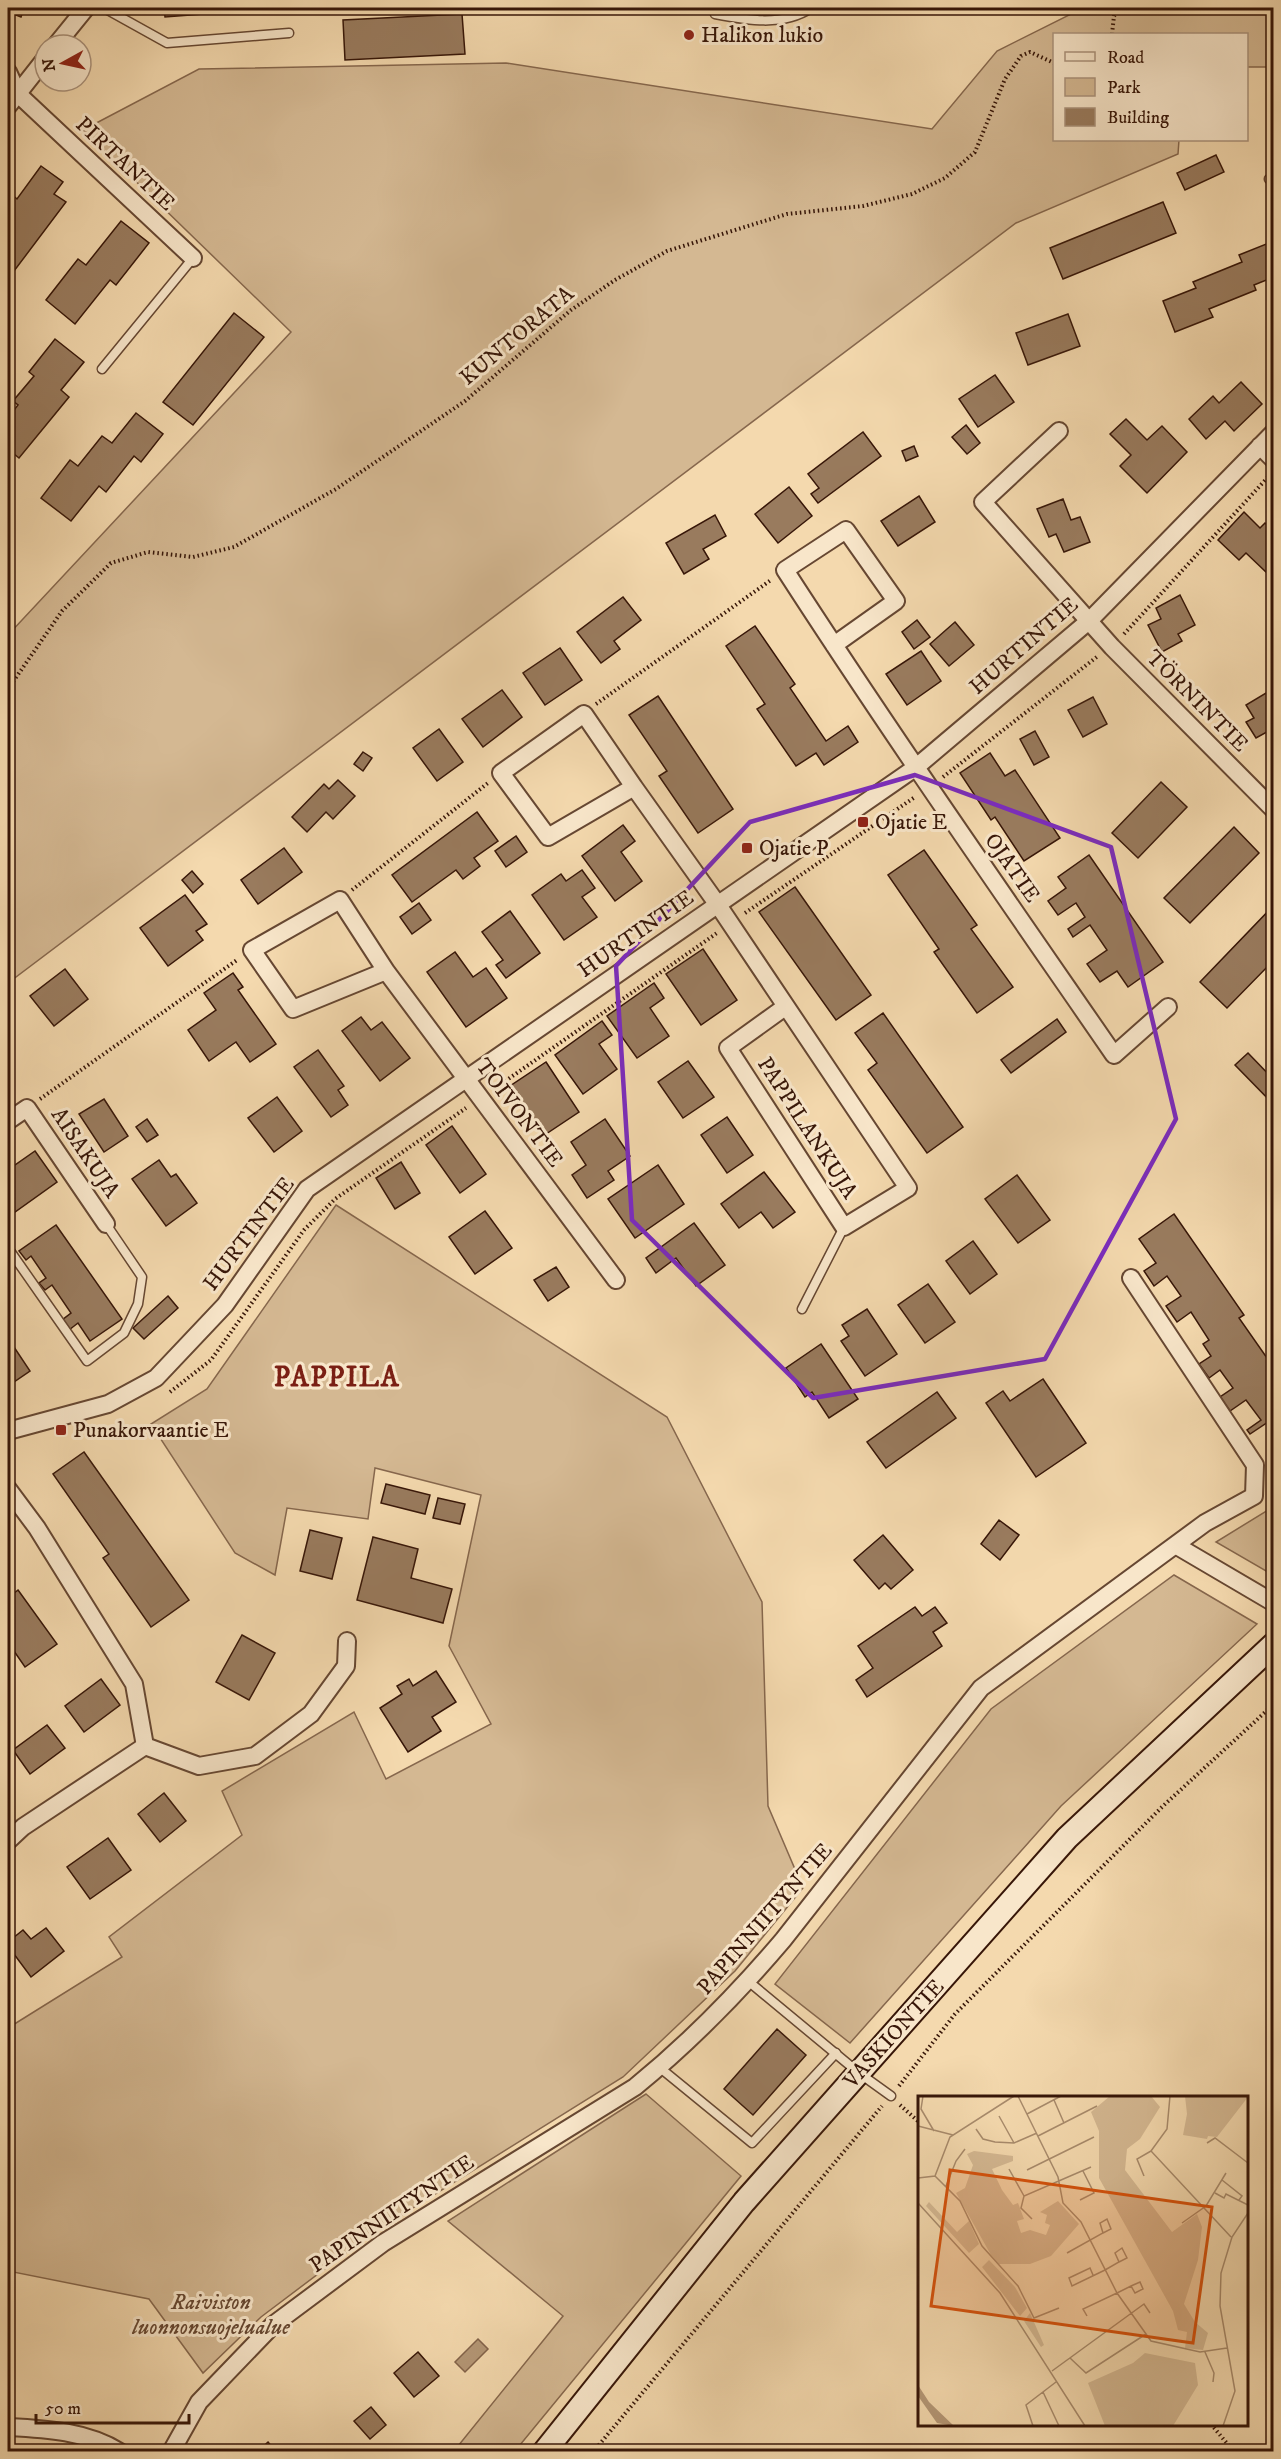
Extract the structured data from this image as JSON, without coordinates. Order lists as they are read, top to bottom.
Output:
{
  "streets": {
    "main road": ["VASKIONTIE"],
    "street": [
      "PIRTANTIE",
      "HURTINTIE",
      "TÖRNINTIE",
      "OJATIE",
      "TOIVONTIE",
      "PAPPILANKUJA",
      "AISAKUJA",
      "PAPINNIITYNTIE"
    ],
    "path": ["KUNTORATA"]
  },
  "crossings": [
    ["HURTINTIE", "TÖRNINTIE"],
    ["HURTINTIE", "OJATIE"],
    ["HURTINTIE", "TOIVONTIE"],
    ["HURTINTIE", "PAPPILANKUJA"]
  ],
  "districts": ["PAPPILA"],
  "parks": ["Raiviston luonnonsuojelualue"],
  "places": {
    "other": ["Halikon lukio"],
    "transit": ["Ojatie E", "Ojatie P", "Punakorvaantie E"]
  },
  "legend": ["Road", "Park", "Building"],
  "scale_bar": "50 m",
  "north": "left"
}
